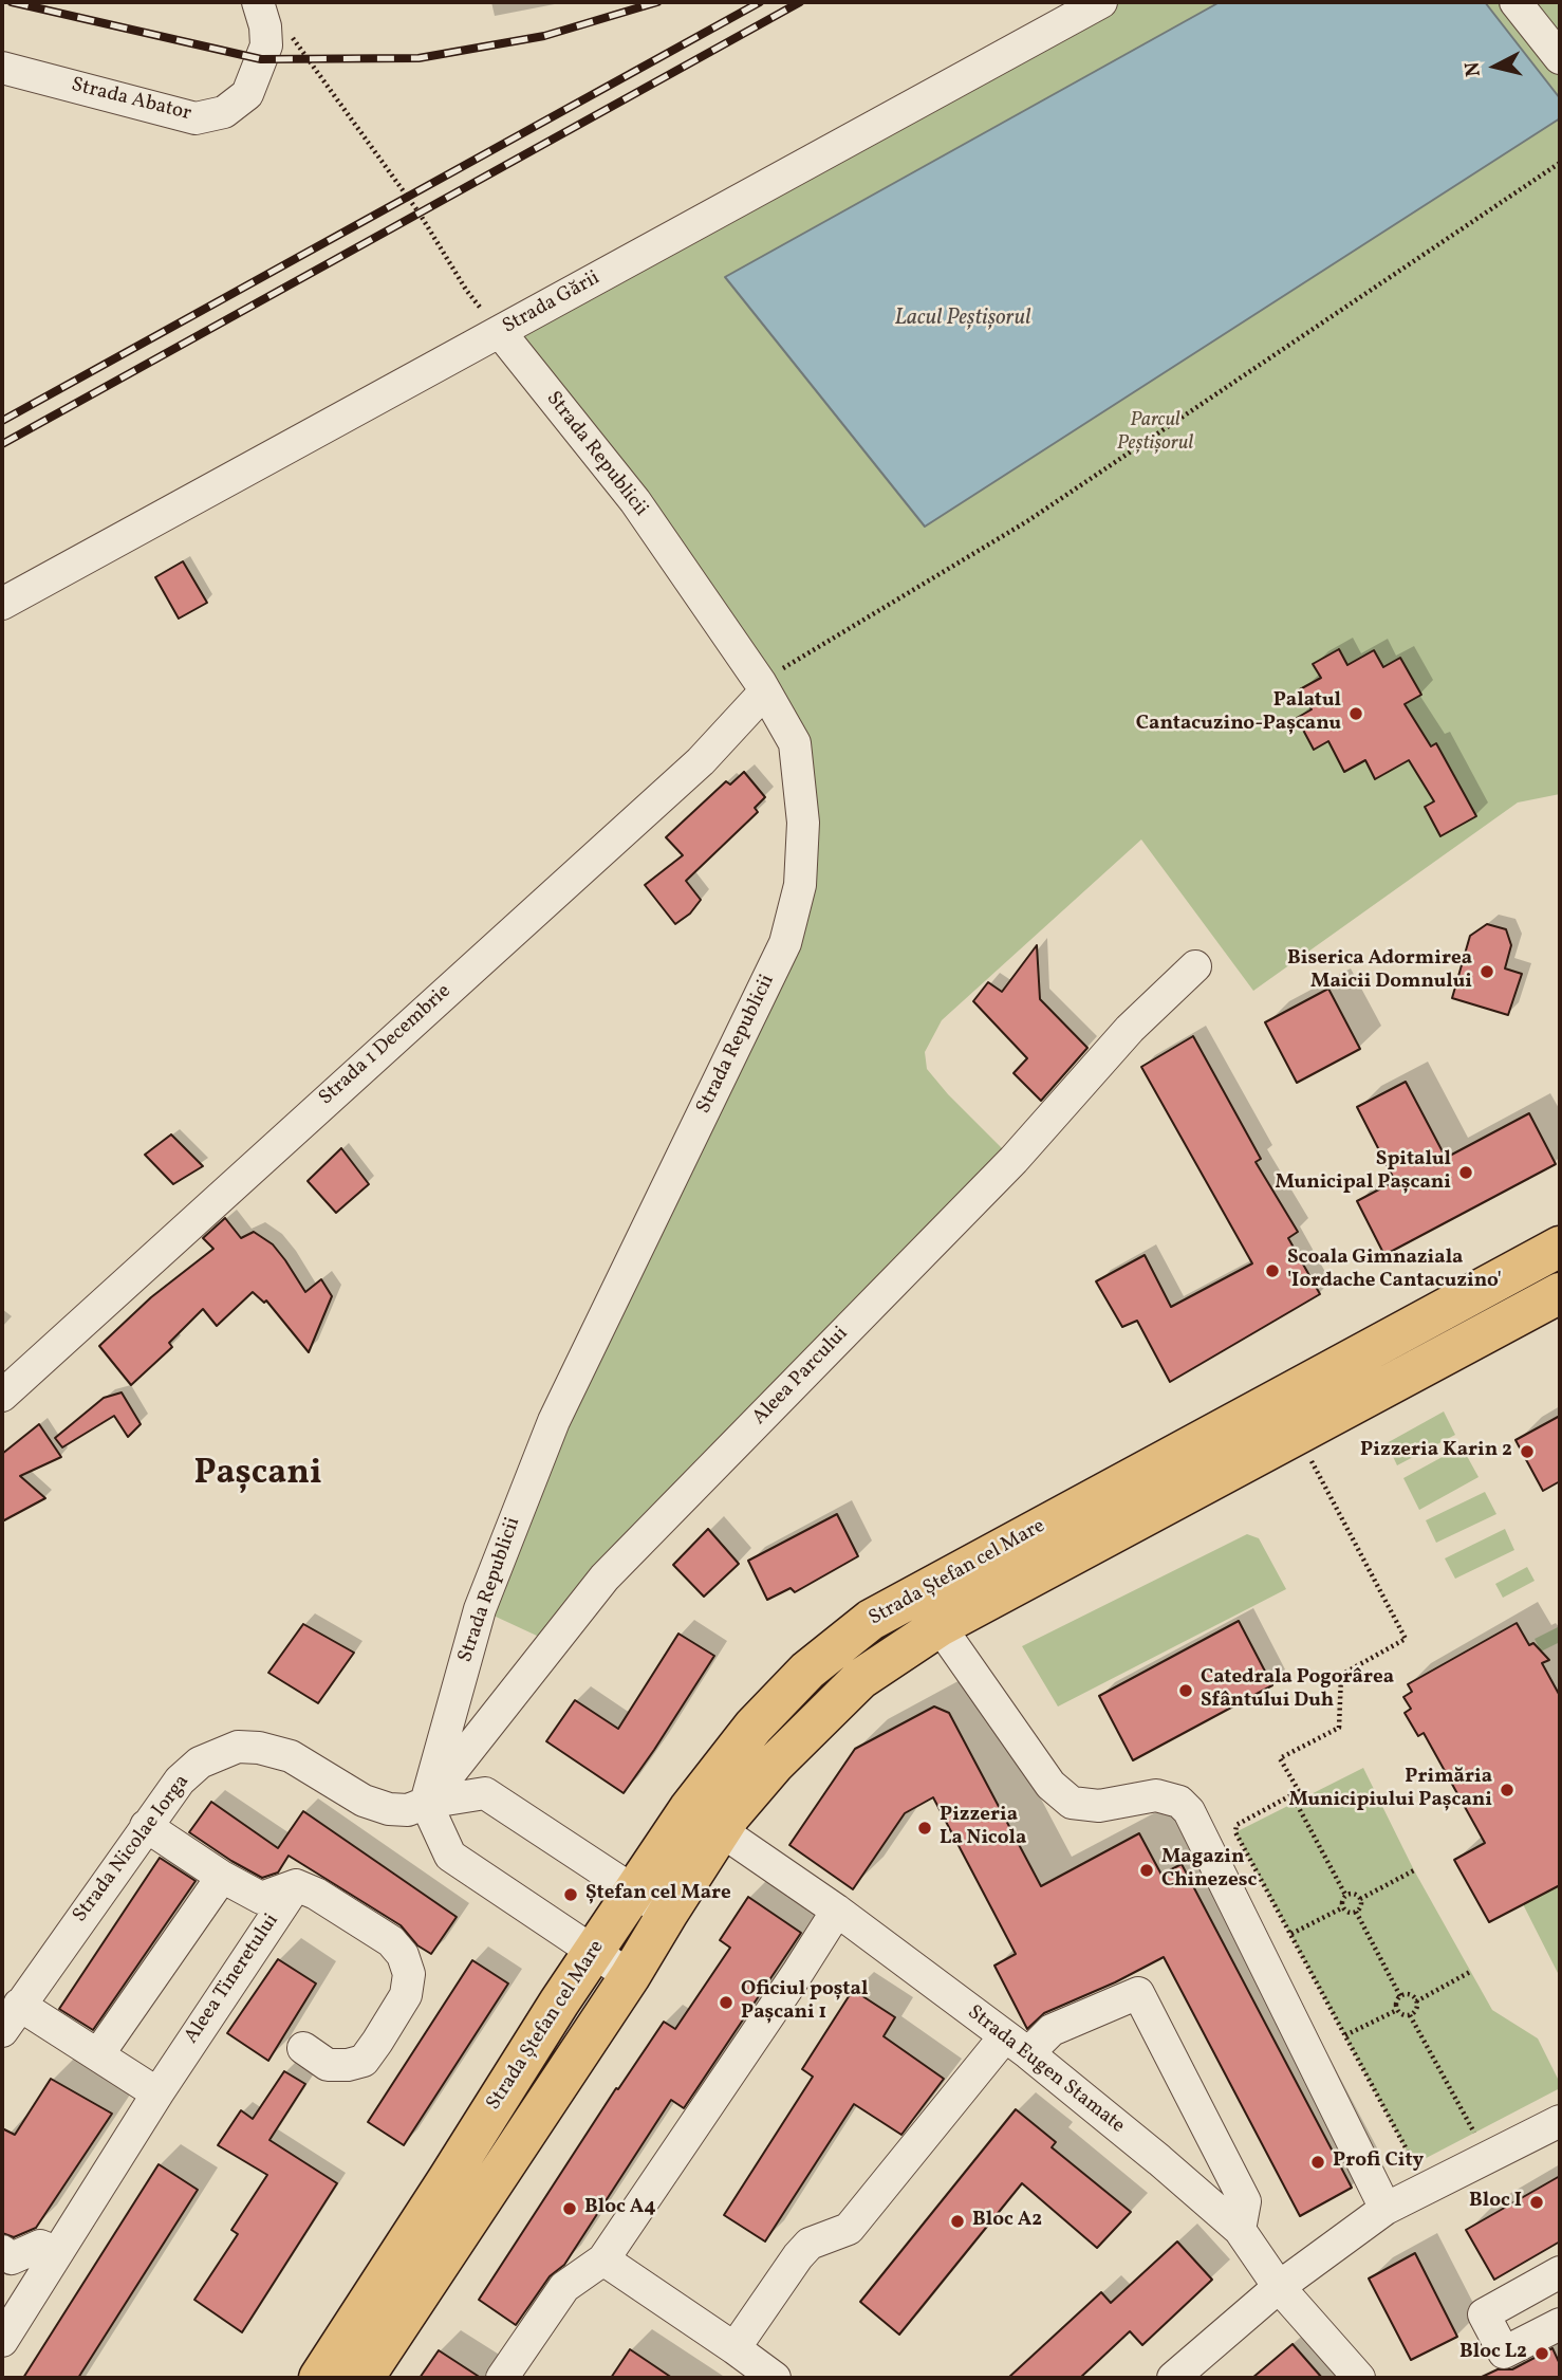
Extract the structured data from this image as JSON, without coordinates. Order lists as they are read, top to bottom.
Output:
{
  "streets": {
    "main road": ["Strada Ștefan cel Mare"],
    "street": [
      "Strada Abator",
      "Strada Gării",
      "Strada Republicii",
      "Strada 1 Decembrie",
      "Aleea Parcului",
      "Strada Nicolae Iorga",
      "Aleea Tineretului",
      "Strada Eugen Stamate"
    ]
  },
  "crossings": [
    ["Strada Gării", "Strada Republicii"],
    ["Strada Republicii", "Strada 1 Decembrie"],
    ["Strada Republicii", "Aleea Parcului"],
    ["Strada Republicii", "Strada Nicolae Iorga"],
    ["Aleea Parcului", "Strada Nicolae Iorga"],
    ["Strada Ștefan cel Mare", "Strada Nicolae Iorga"],
    ["Strada Ștefan cel Mare", "Strada Eugen Stamate"]
  ],
  "districts": ["Pașcani"],
  "water": ["Lacul Peștișorul"],
  "parks": ["Parcul Peștișorul"],
  "places": [
    "Palatul Cantacuzino-Pașcanu",
    "Biserica Adormirea Maicii Domnului",
    "Spitalul Municipal Pașcani",
    "Scoala Gimnaziala 'Iordache Cantacuzino'",
    "Pizzeria Karin 2",
    "Catedrala Pogorârea Sfântului Duh",
    "Primăria Municipiului Pașcani",
    "Pizzeria La Nicola",
    "Magazin Chinezesc",
    "Ștefan cel Mare",
    "Oficiul poștal Pașcani 1",
    "Profi City",
    "Bloc I",
    "Bloc A4",
    "Bloc A2",
    "Bloc L2"
  ],
  "north": "left"
}
